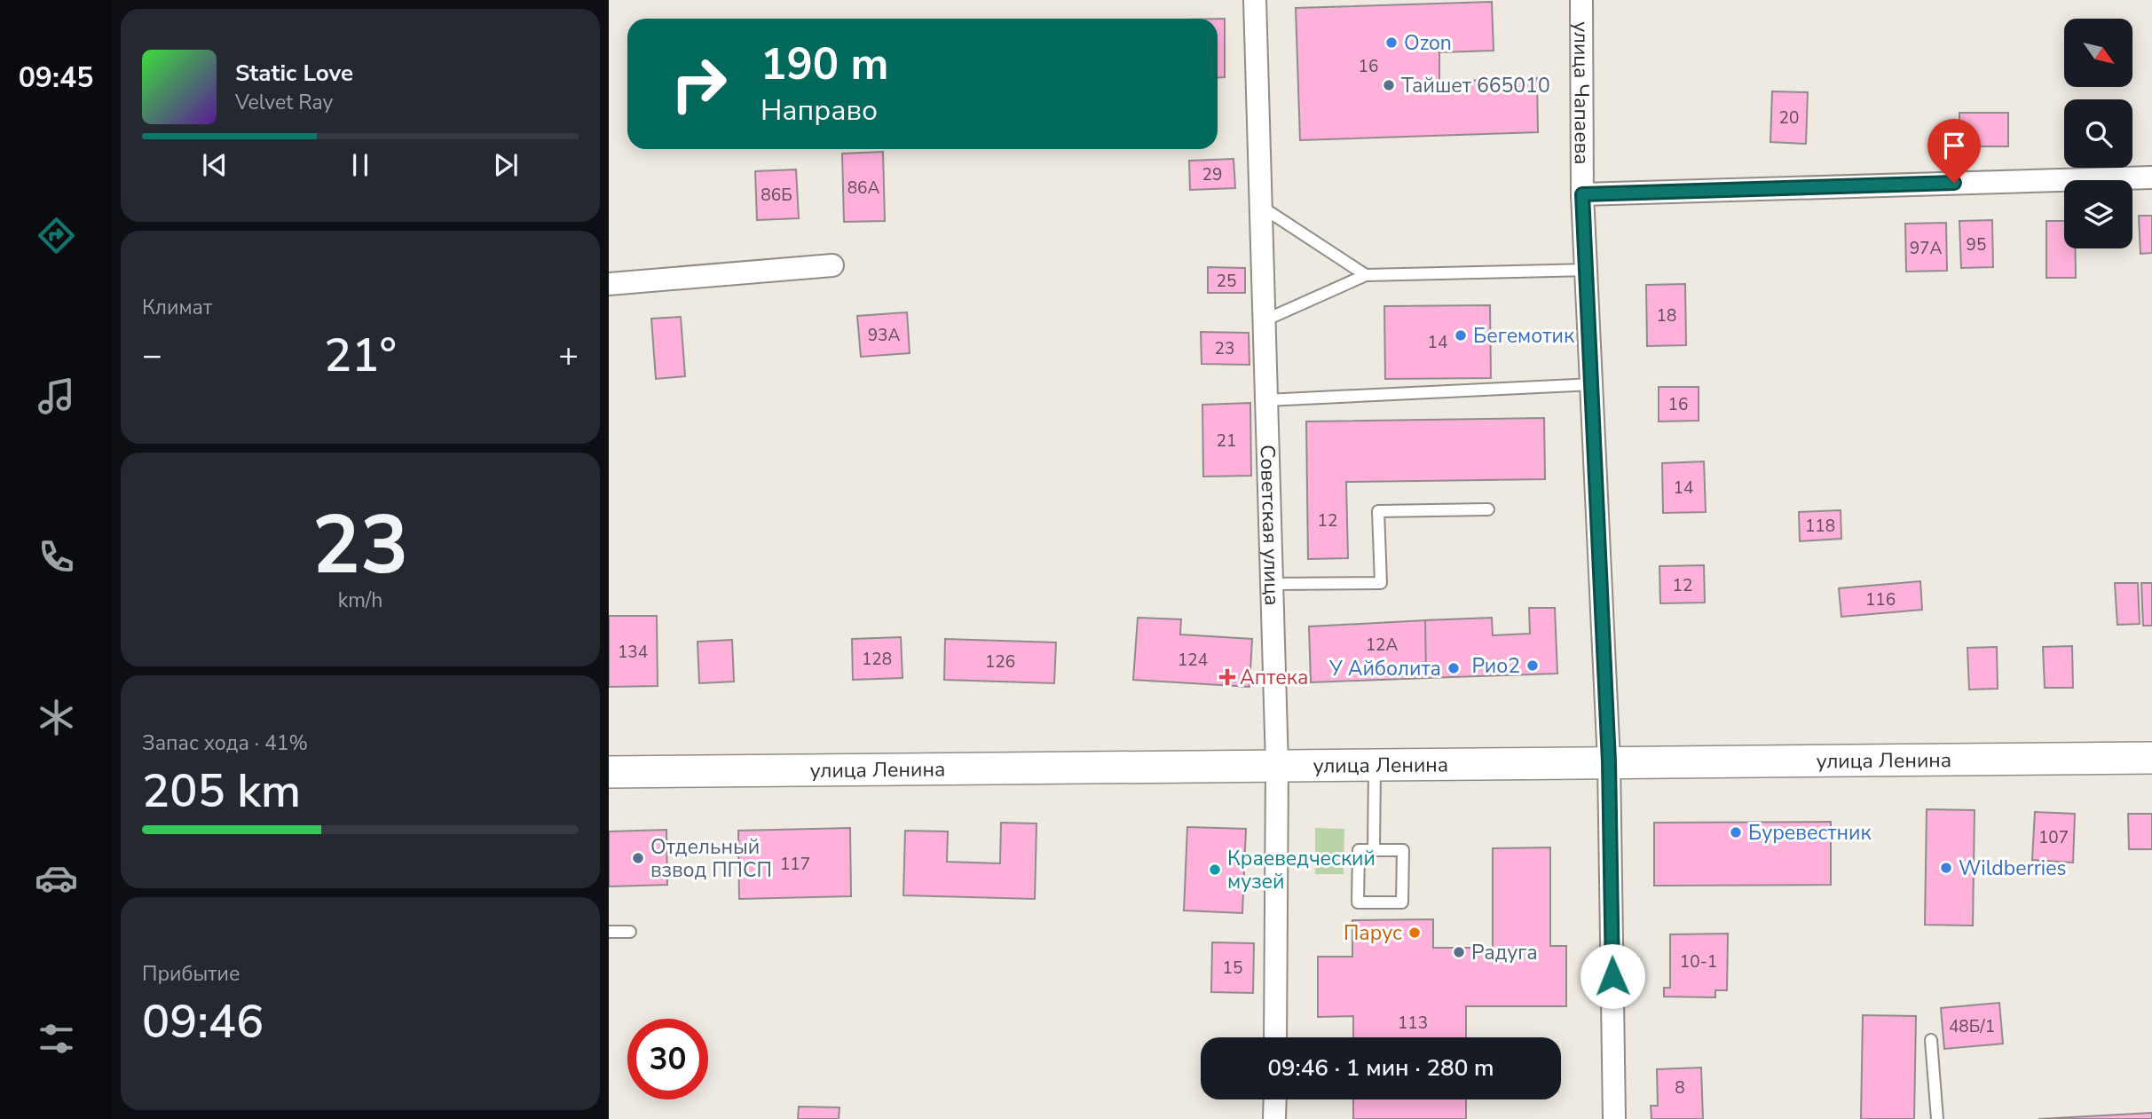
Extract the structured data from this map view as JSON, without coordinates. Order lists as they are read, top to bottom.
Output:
{
  "streets": {
    "main road": ["улица Ленина"],
    "street": ["улица Чапаева", "Советская улица"]
  },
  "crossings": [
    ["улица Чапаева", "улица Ленина"],
    ["Советская улица", "улица Ленина"]
  ],
  "places": {
    "other": [
      "Ozon",
      "Тайшет 665010",
      "Бегемотик",
      "Рио2",
      "У Айболита",
      "Буревестник",
      "Отдельный взвод ППСП",
      "Wildberries",
      "Краеведческий музей",
      "Парус",
      "Радуга"
    ],
    "health": ["Аптека"]
  },
  "house_numbers": [
    "16",
    "20",
    "29",
    "86А",
    "86Б",
    "95",
    "97А",
    "25",
    "18",
    "93А",
    "14",
    "23",
    "16",
    "21",
    "14",
    "12",
    "118",
    "12",
    "116",
    "12А",
    "134",
    "128",
    "124",
    "126",
    "107",
    "117",
    "10-1",
    "15",
    "113",
    "48Б/1",
    "8"
  ],
  "north": "bottom right",
  "page": {
    "tabs": "09:45",
    "turn": ["190 m", "Направо"],
    "song": ["Static Love", "Velvet Ray"],
    "tile": [
      "Климат",
      ["23", "km/h"],
      ["Запас хода · 41%", "205 km"],
      ["Прибытие", "09:46"]
    ],
    "heat": ["−", "21°", "+"],
    "limit": "30",
    "trip": "09:46 · 1 мин · 280 m"
  }
}
